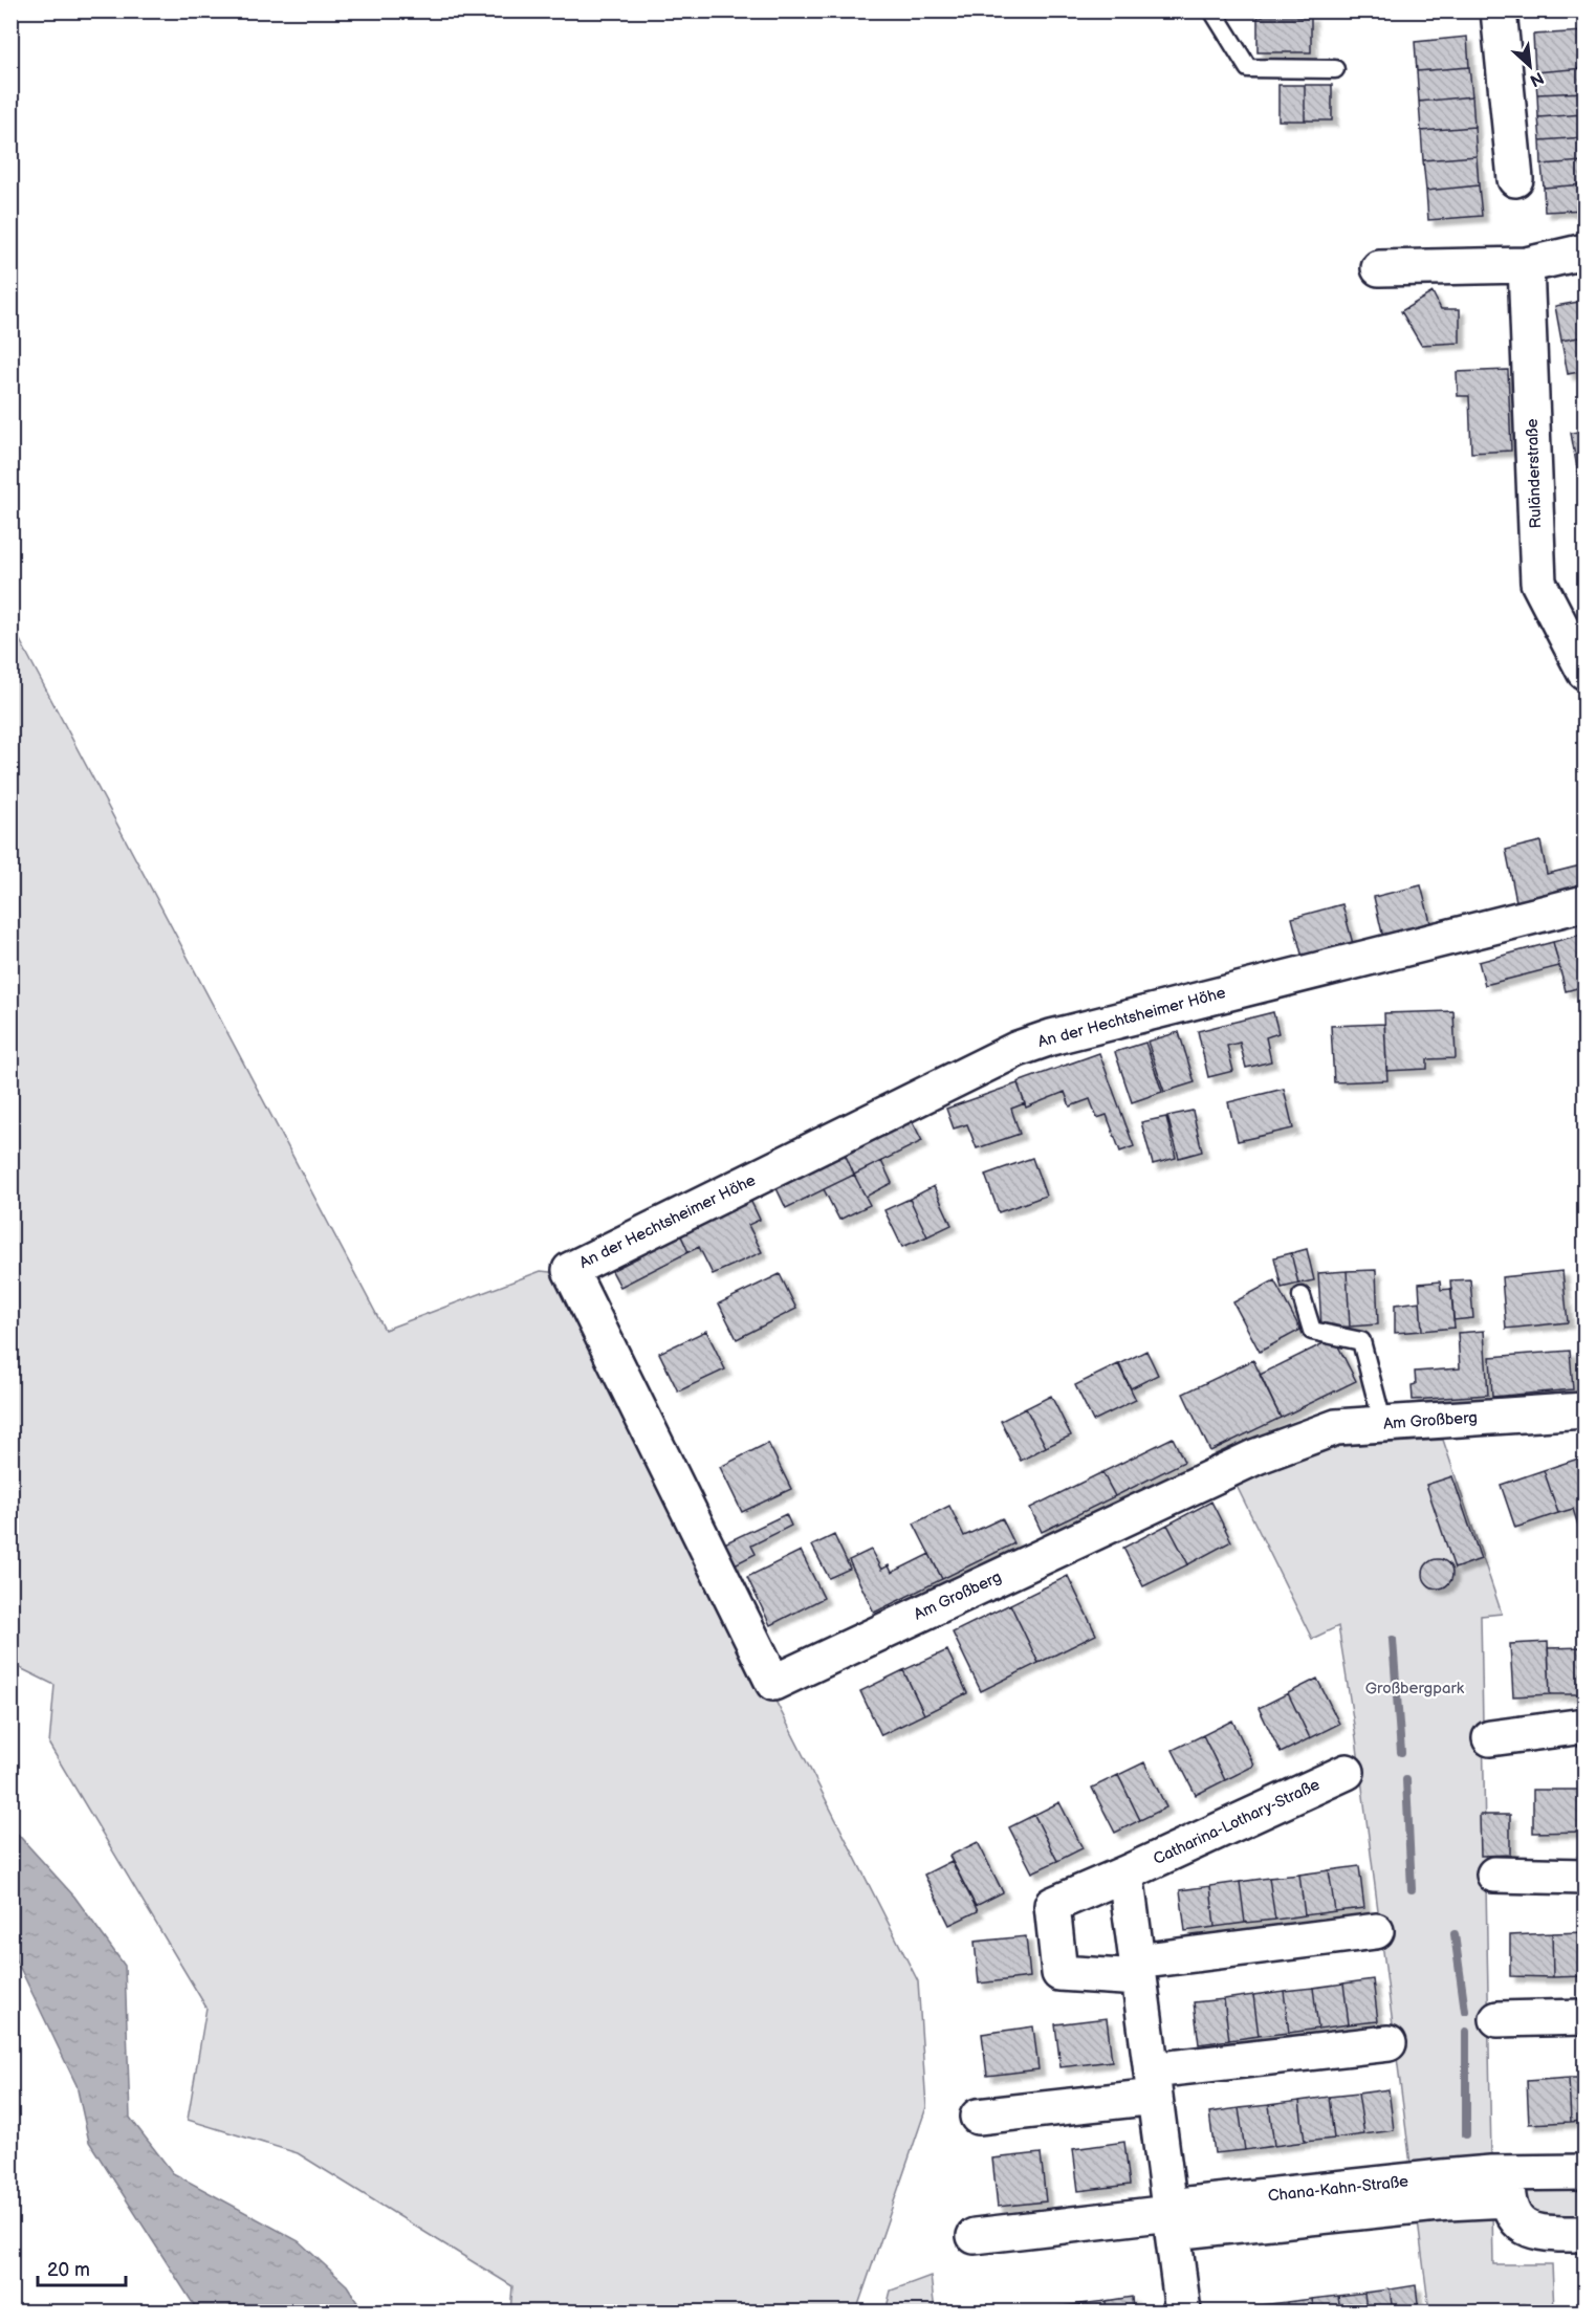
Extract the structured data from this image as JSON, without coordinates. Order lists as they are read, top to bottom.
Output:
{
  "streets": {
    "street": [
      "Ruländerstraße",
      "An der Hechtsheimer Höhe",
      "Am Großberg",
      "Catharina-Lothary-Straße",
      "Chana-Kahn-Straße"
    ]
  },
  "crossings": [
    ["An der Hechtsheimer Höhe", "Am Großberg"]
  ],
  "parks": ["Großbergpark"],
  "scale_bar": "20 m",
  "north": "bottom right"
}
